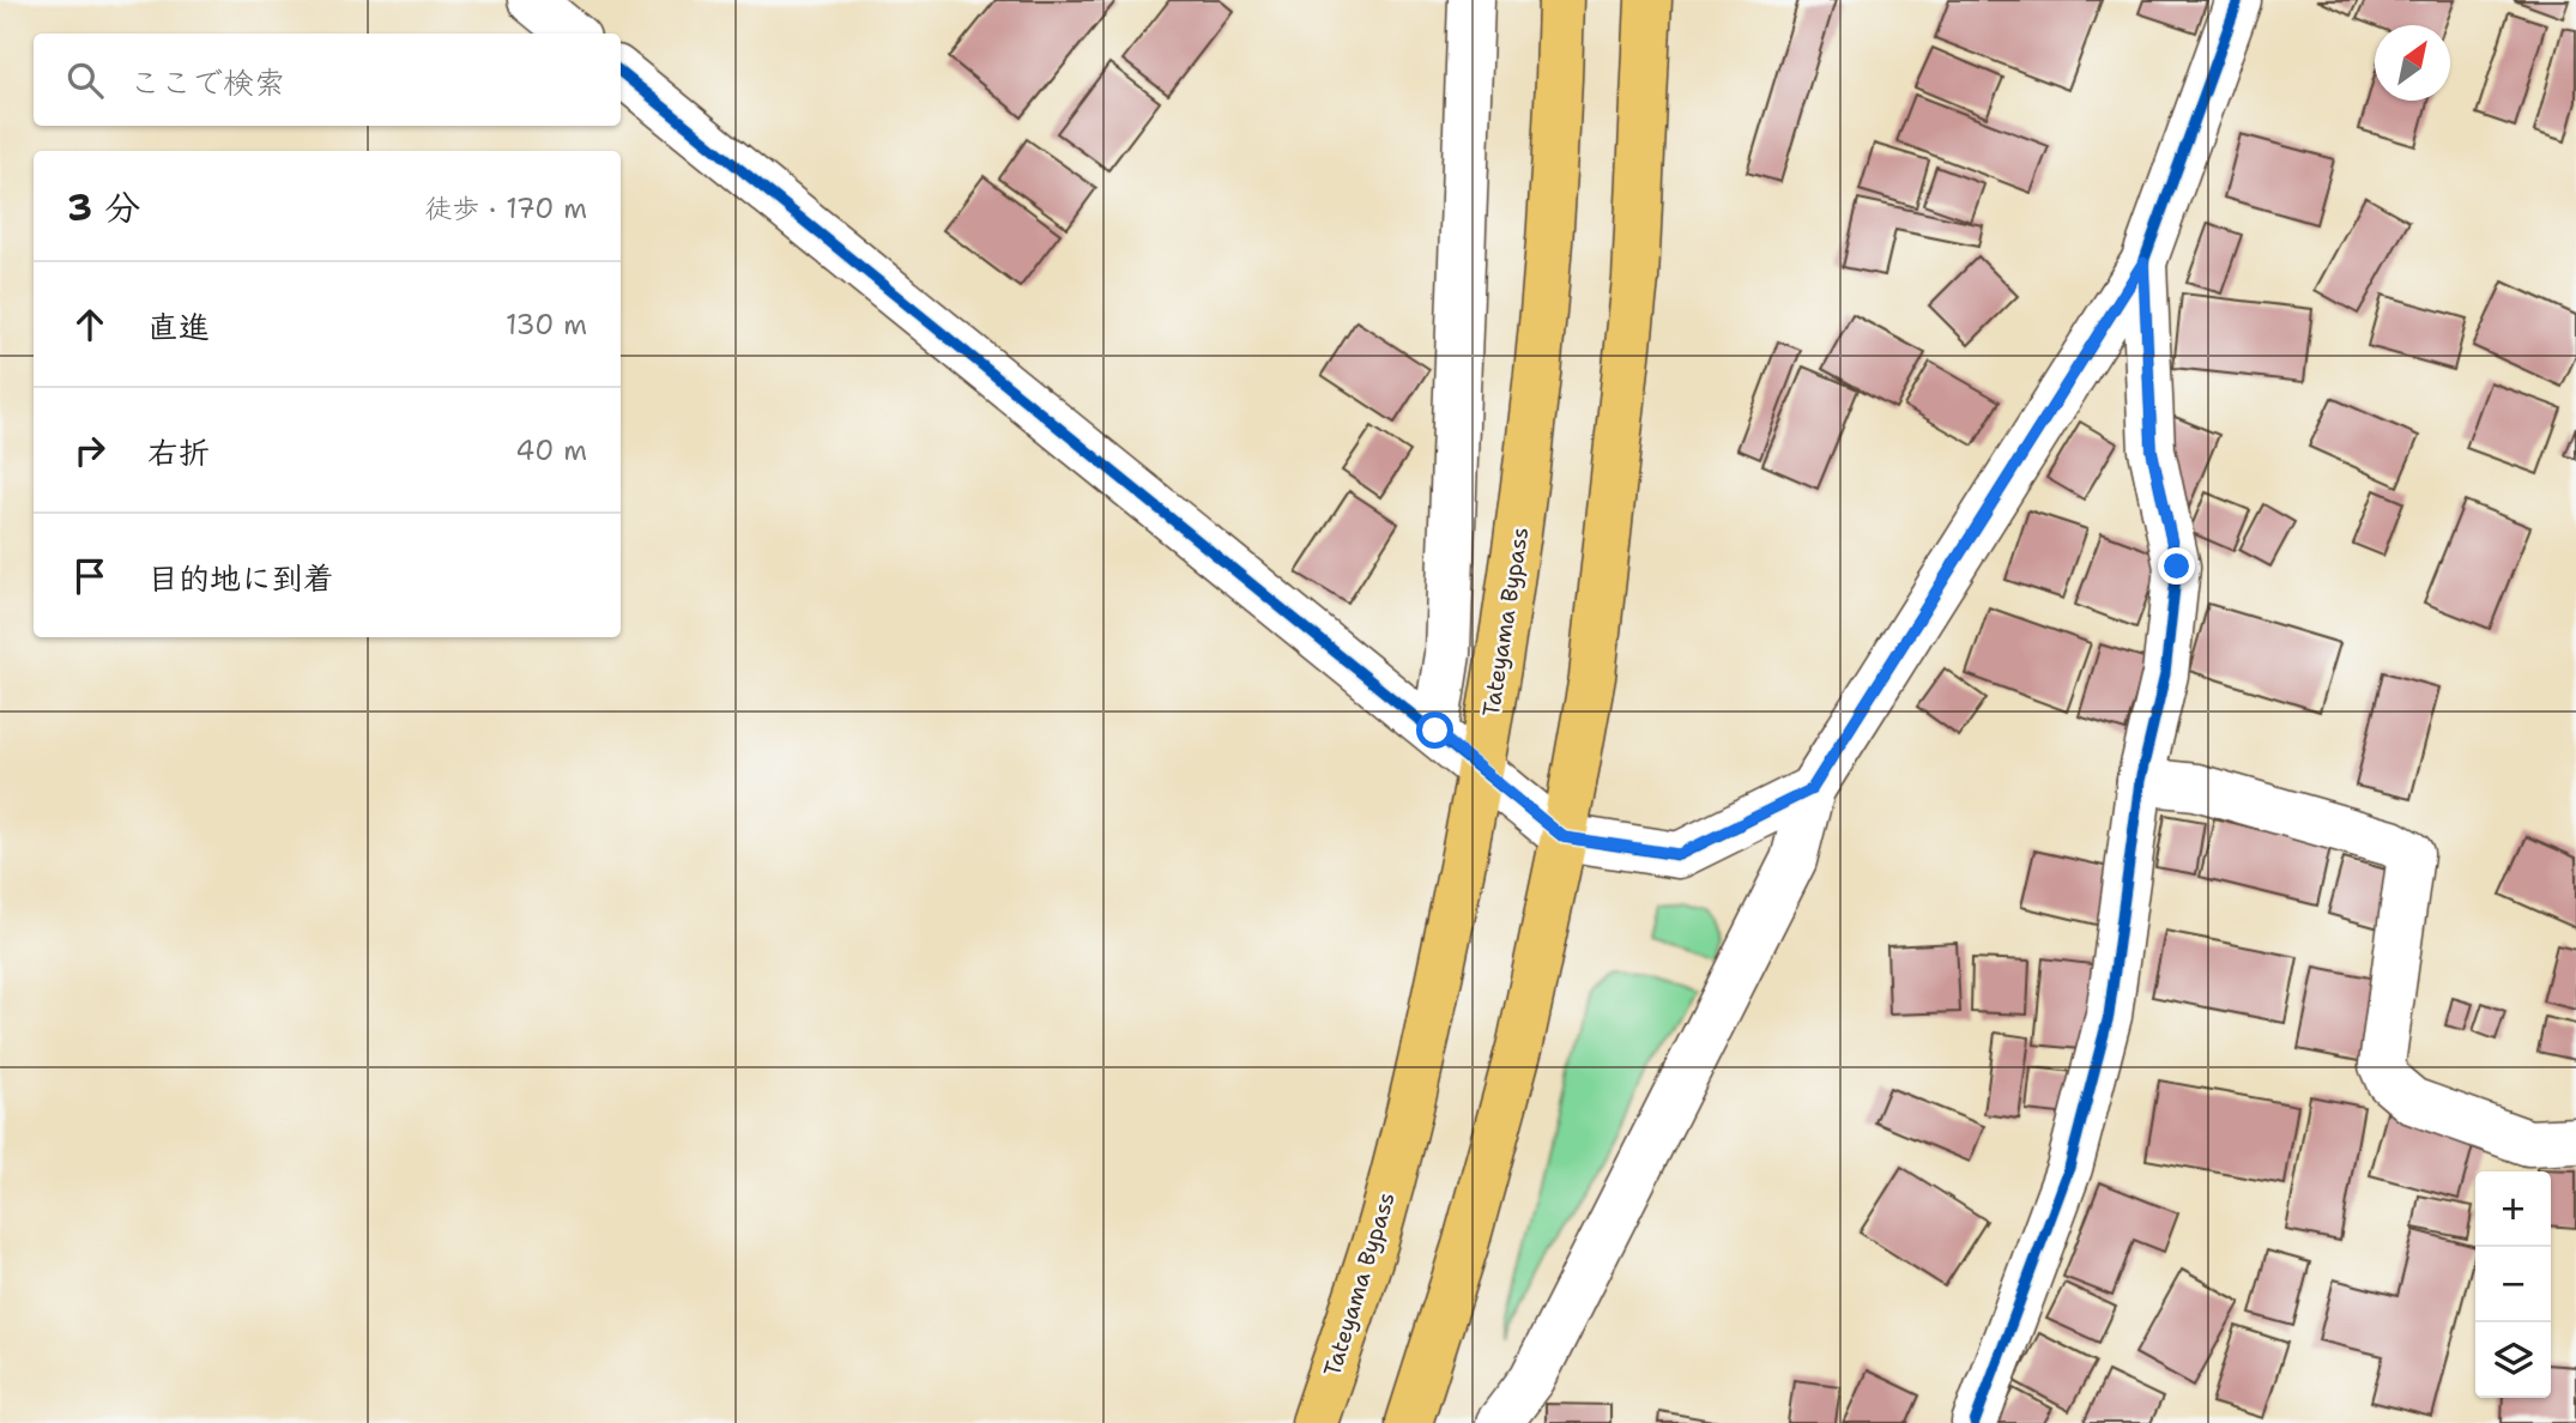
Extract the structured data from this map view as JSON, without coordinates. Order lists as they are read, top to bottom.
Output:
{
  "streets": {
    "highway": ["Tateyama Bypass"]
  },
  "north": "top right",
  "page": {
    "search": "ここで検索",
    "heading": ["3 分", "徒歩 · 170 m"],
    "list": [
      ["直進", "130 m"],
      ["右折", "40 m"],
      "目的地に到着"
    ],
    "map_buttons": ["+", "−"]
  }
}
